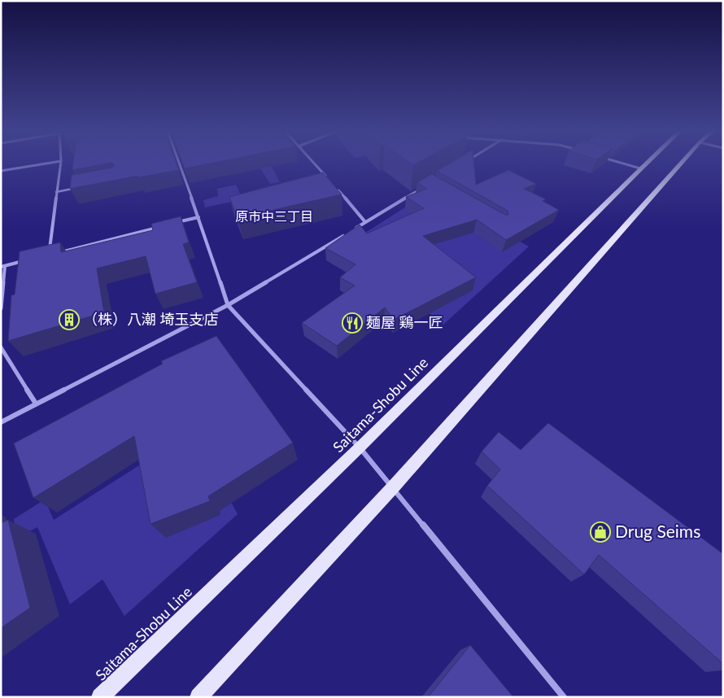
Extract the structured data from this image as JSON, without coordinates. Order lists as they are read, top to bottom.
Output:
{
  "streets": {
    "main road": ["Saitama-Shobu Line"]
  },
  "districts": ["原市中三丁目"],
  "places": {
    "building": ["（株）八潮 埼玉支店"],
    "restaurant": ["麺屋 鶏一匠"],
    "shop": ["Drug Seims"]
  }
}
